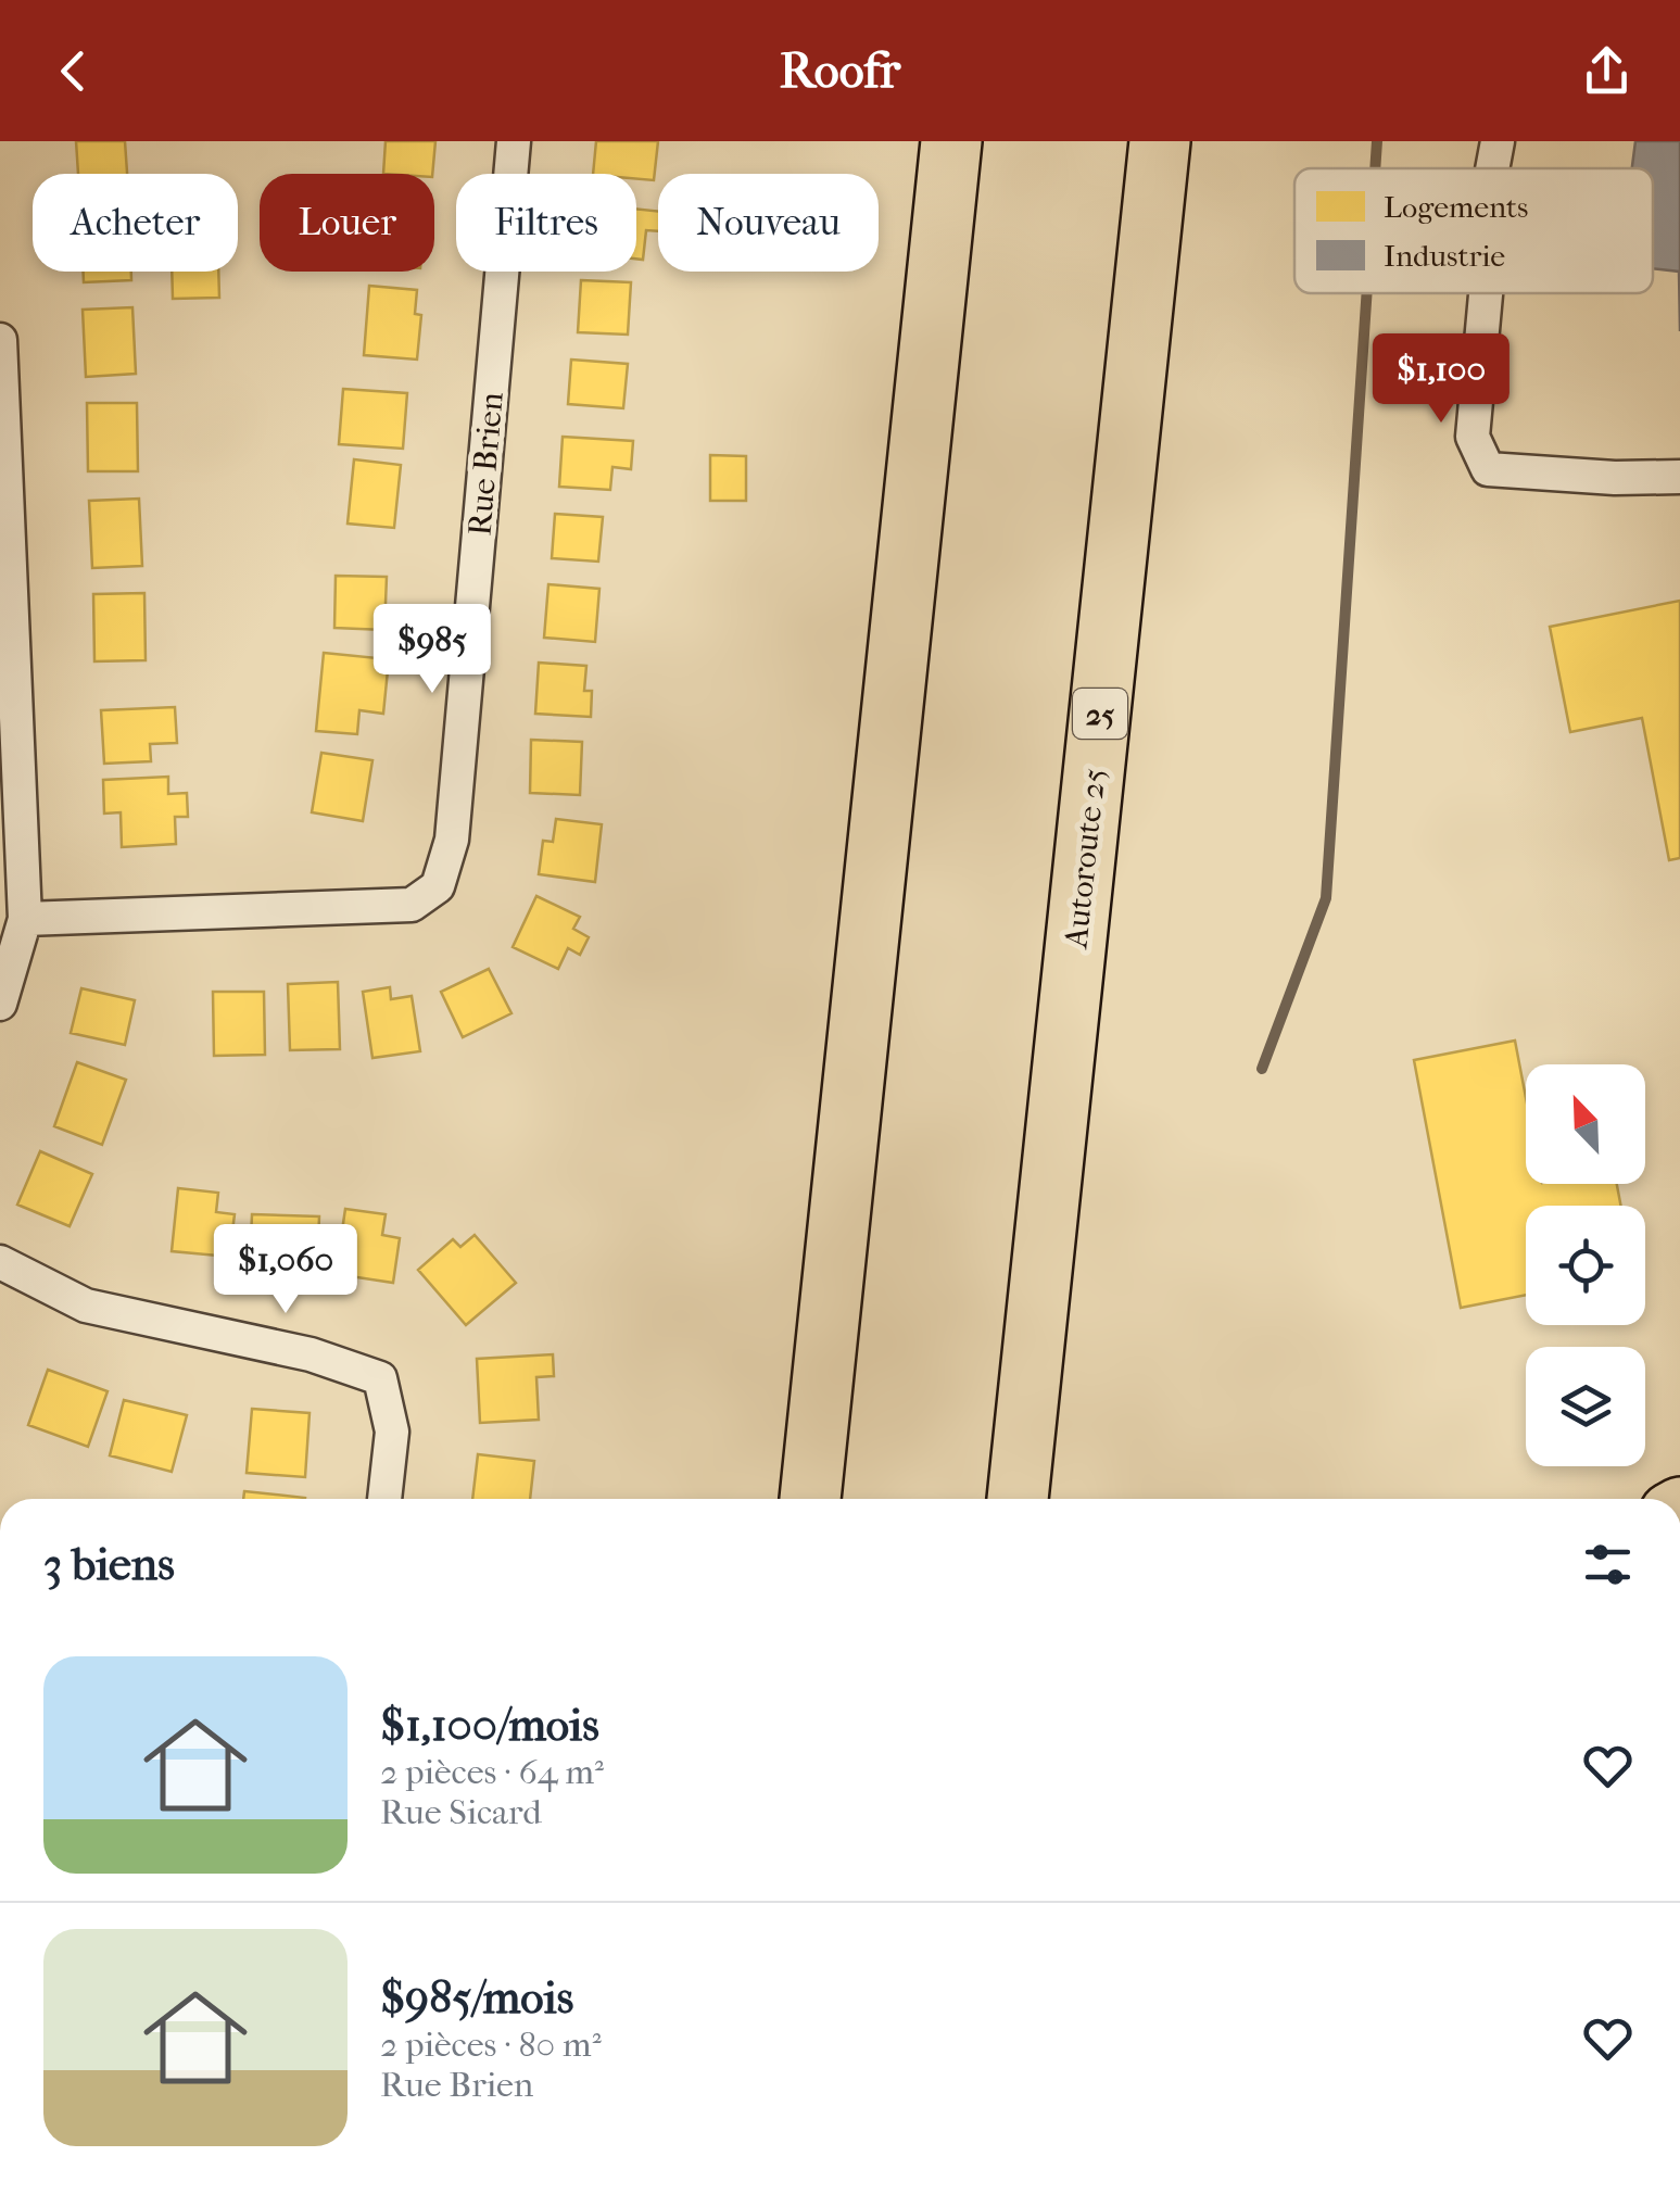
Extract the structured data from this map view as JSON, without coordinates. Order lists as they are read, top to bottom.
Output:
{
  "streets": {
    "highway": ["25", "Autoroute 25"],
    "street": ["Rue Brien"]
  },
  "legend": ["Logements", "Industrie"],
  "north": "top left",
  "page": {
    "header": "Roofr",
    "chip": [
      "Acheter",
      "Louer",
      "Filtres",
      "Nouveau"
    ],
    "price": ["$1,100", "$985", "$1,060"],
    "heading": "3 biens",
    "list": [
      {
        "name": "$1,100/mois",
        "note": "2 pièces · 64 m² · Rue Sicard"
      },
      {
        "name": "$985/mois",
        "note": "2 pièces · 80 m² · Rue Brien"
      }
    ]
  }
}
